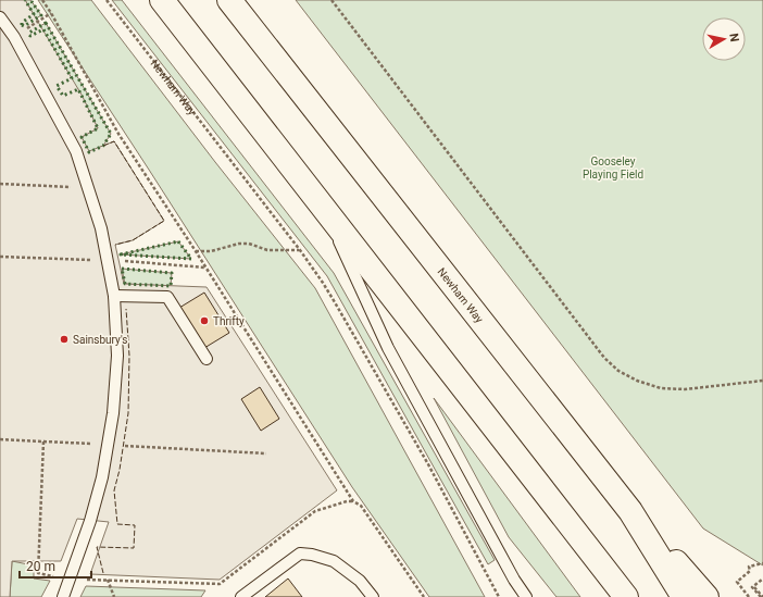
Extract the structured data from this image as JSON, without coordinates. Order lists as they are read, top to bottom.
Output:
{
  "streets": {
    "highway": ["Newham Way"]
  },
  "parks": ["Gooseley Playing Field"],
  "places": ["Thrifty", "Sainsbury's"],
  "scale_bar": "20 m",
  "north": "right"
}
